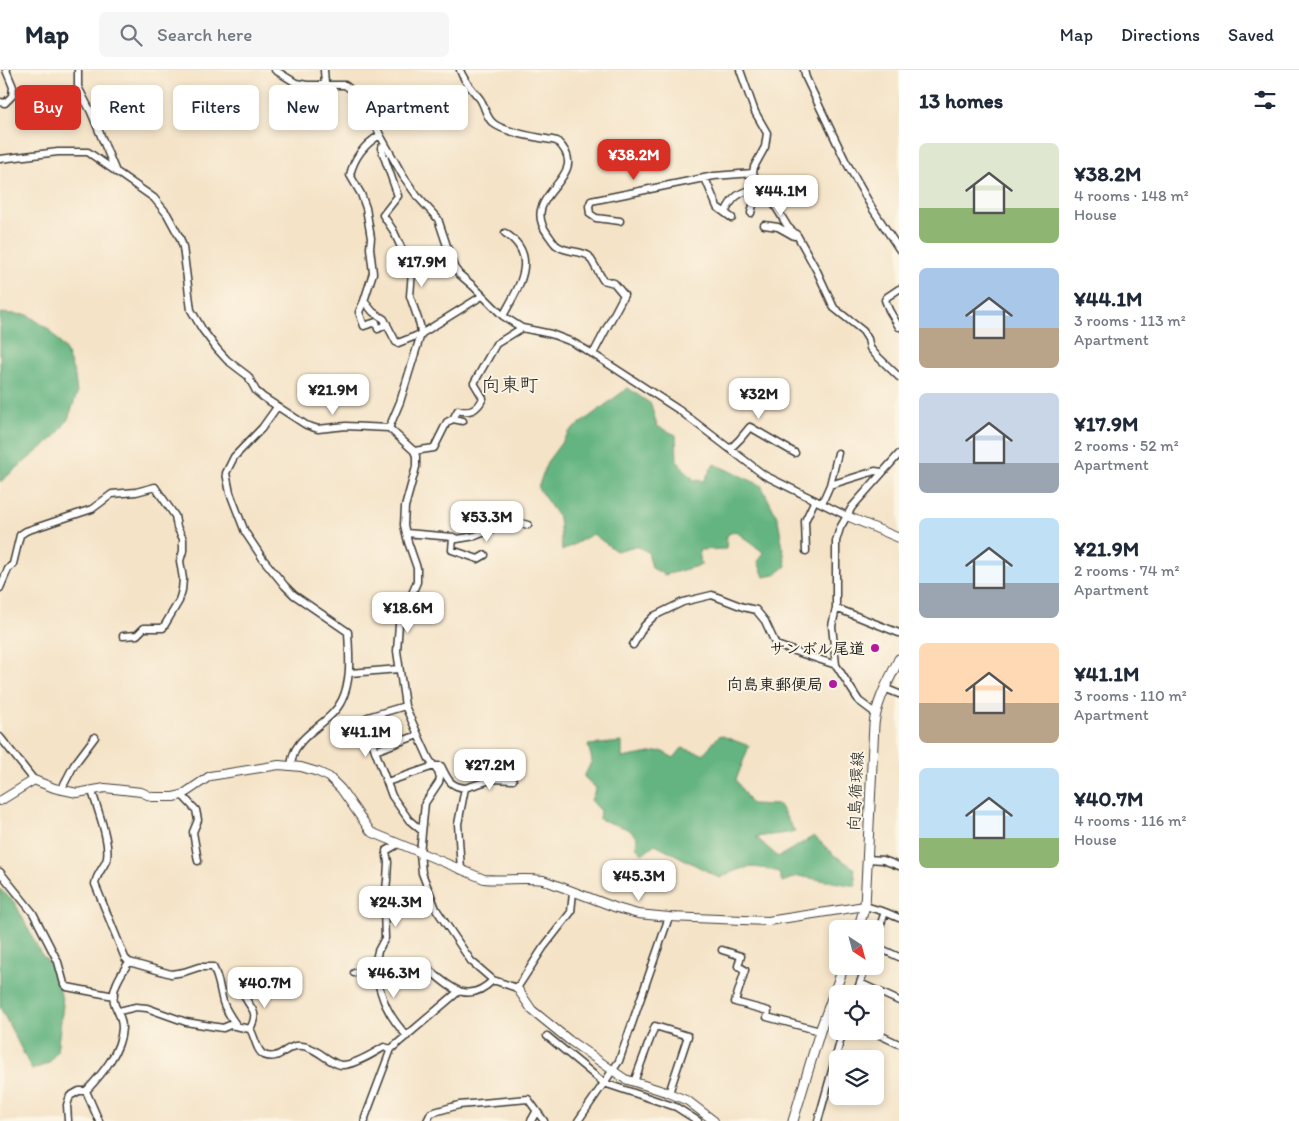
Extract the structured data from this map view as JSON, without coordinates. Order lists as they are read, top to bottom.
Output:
{
  "streets": {
    "main road": ["向島循環線"]
  },
  "districts": ["向東町"],
  "places": ["サンボル尾道", "向島東郵便局"],
  "north": "bottom right",
  "page": {
    "header": "Map",
    "search": "Search here",
    "nav": ["Map", "Directions", "Saved"],
    "heading": "13 homes",
    "chip": [
      "Buy",
      "Rent",
      "Filters",
      "New",
      "Apartment"
    ],
    "list": [
      {
        "name": "¥38.2M",
        "note": "4 rooms · 148 m² · House"
      },
      {
        "name": "¥44.1M",
        "note": "3 rooms · 113 m² · Apartment"
      },
      {
        "name": "¥17.9M",
        "note": "2 rooms · 52 m² · Apartment"
      },
      {
        "name": "¥21.9M",
        "note": "2 rooms · 74 m² · Apartment"
      },
      {
        "name": "¥41.1M",
        "note": "3 rooms · 110 m² · Apartment"
      },
      {
        "name": "¥40.7M",
        "note": "4 rooms · 116 m² · House"
      }
    ],
    "price": [
      "¥38.2M",
      "¥44.1M",
      "¥17.9M",
      "¥21.9M",
      "¥32M",
      "¥53.3M",
      "¥18.6M",
      "¥41.1M",
      "¥27.2M",
      "¥45.3M",
      "¥24.3M",
      "¥46.3M",
      "¥40.7M"
    ]
  }
}
